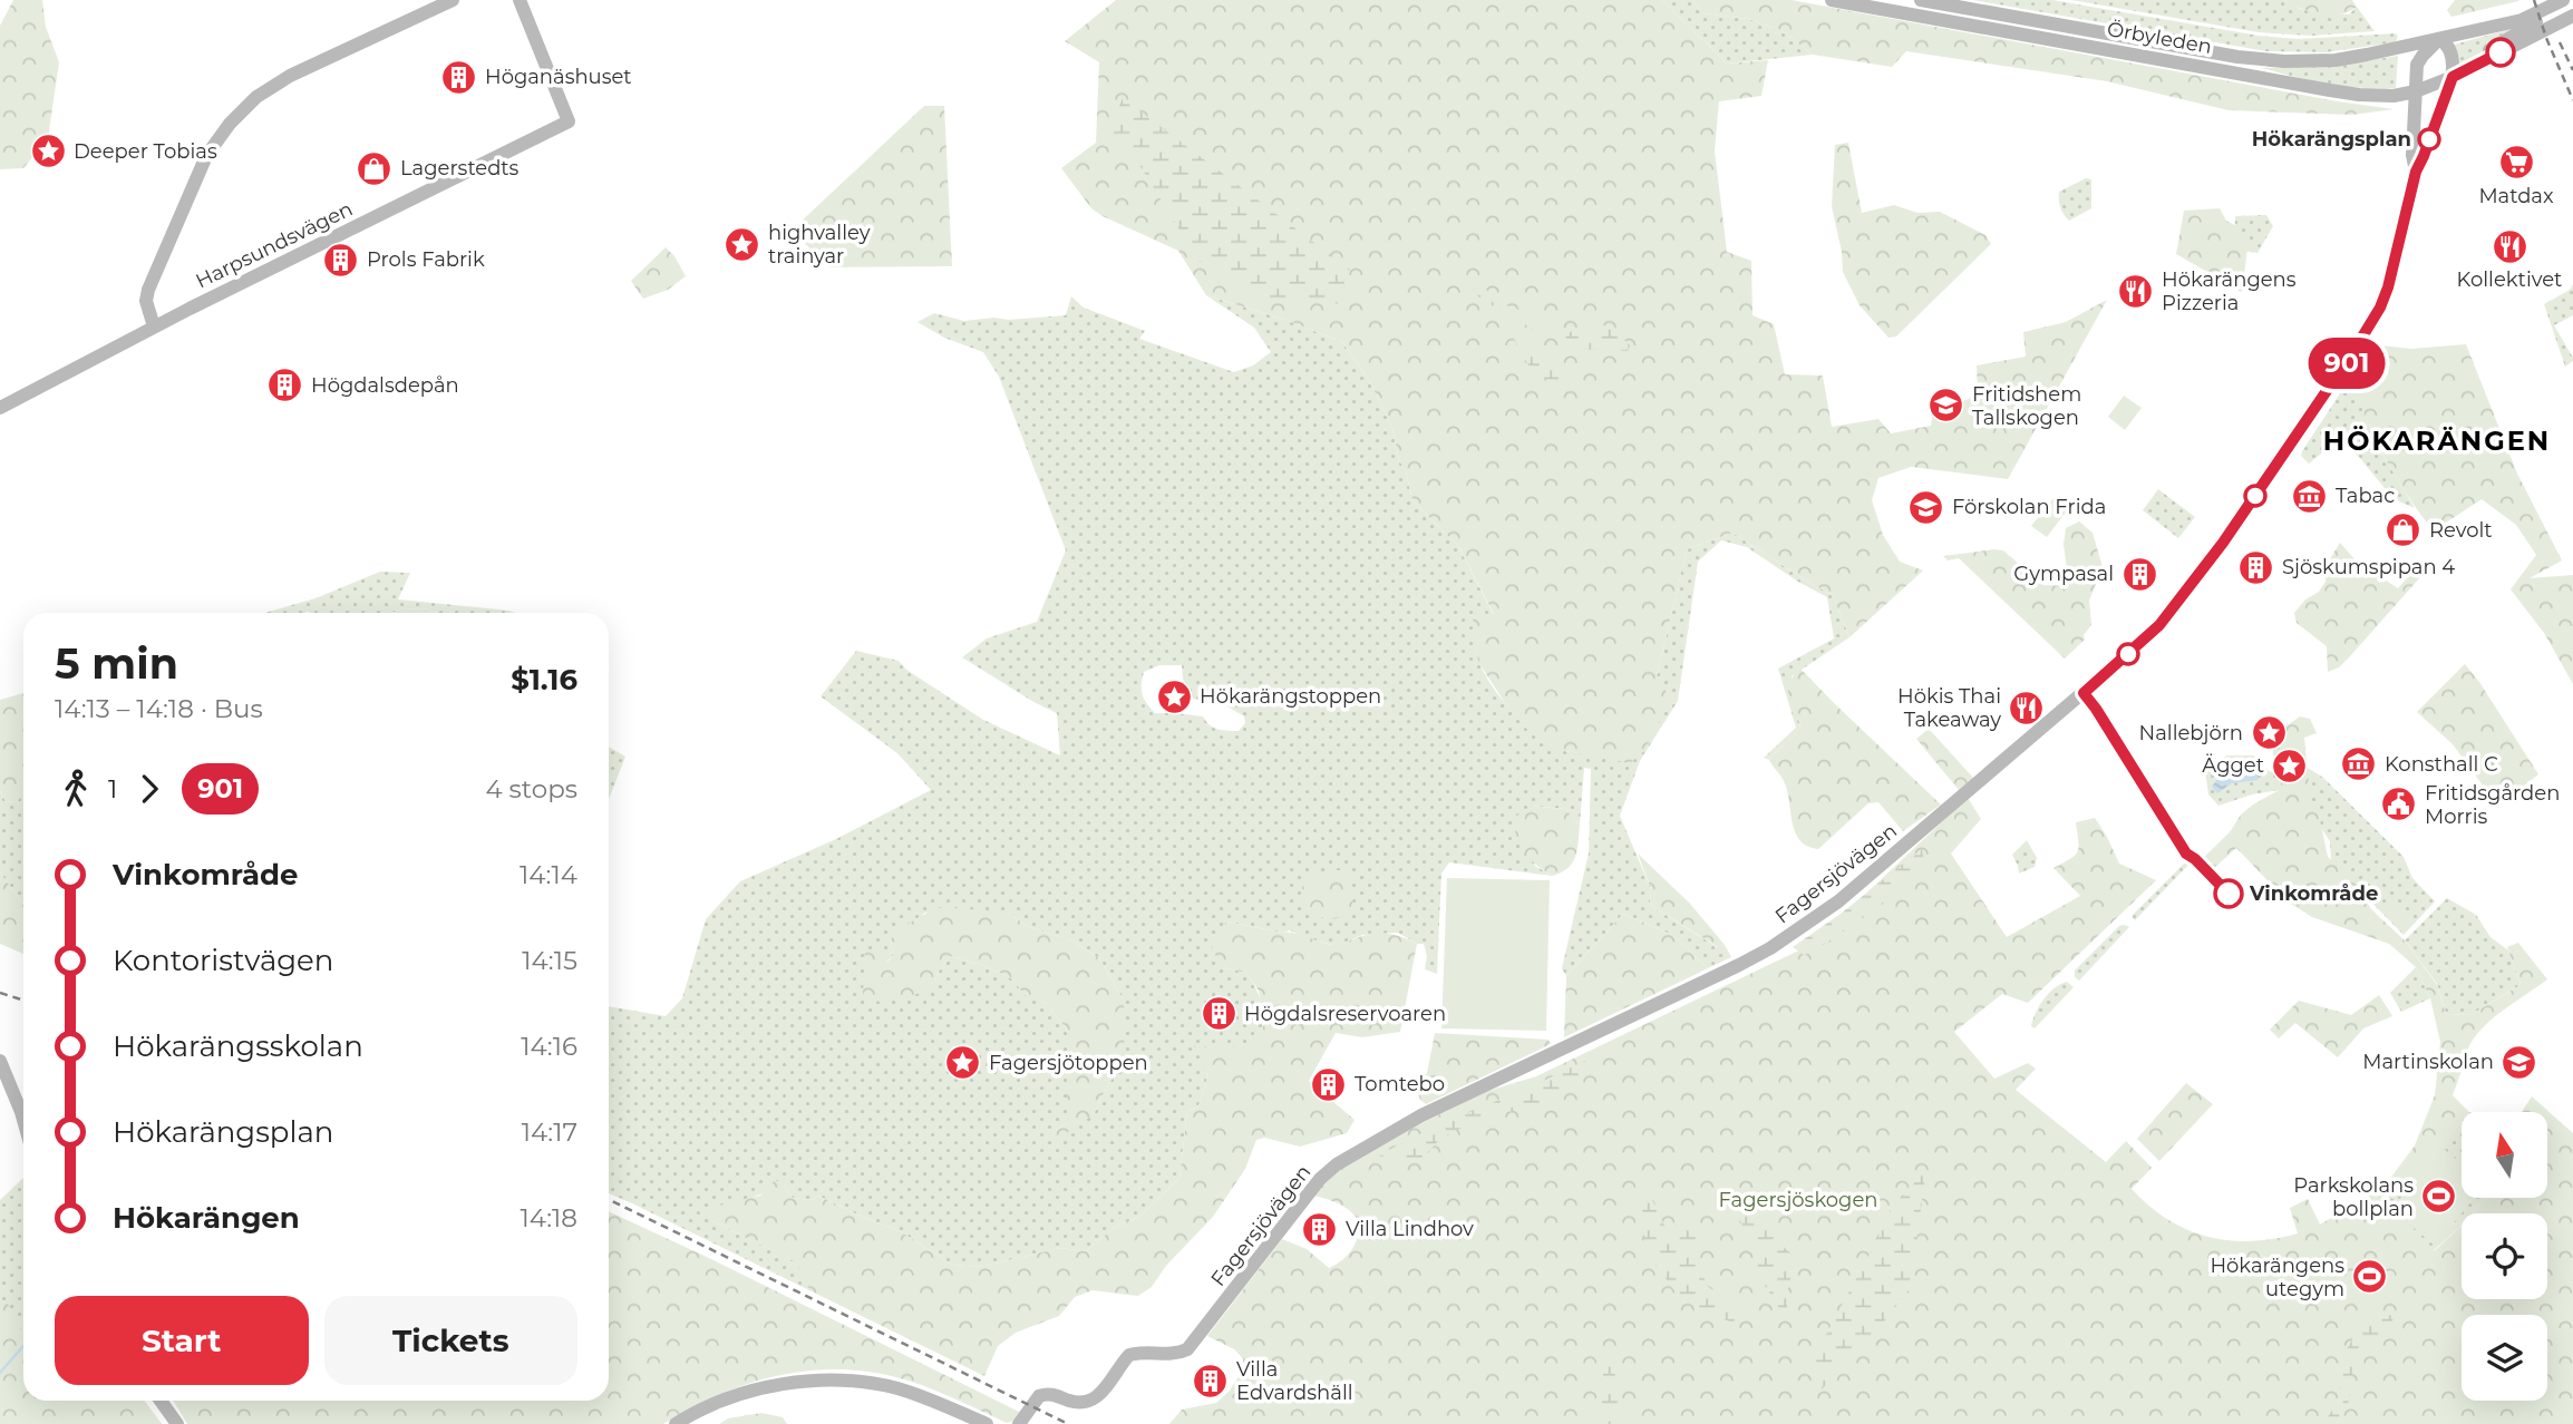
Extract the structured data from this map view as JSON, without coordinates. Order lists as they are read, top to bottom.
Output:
{
  "streets": {
    "street": ["Örbyleden", "Harpsundsvägen", "Fagersjövägen"]
  },
  "crossings": [
    ["Örbyleden", "Fagersjövägen"]
  ],
  "districts": ["HÖKARÄNGEN"],
  "parks": ["Fagersjöskogen"],
  "places": {
    "building": [
      "Höganäshuset",
      "Prols Fabrik",
      "Högdalsdepån",
      "Sjöskumspipan 4",
      "Gympasal",
      "Högdalsreservoaren",
      "Tomtebo",
      "Villa Lindhov",
      "Villa Edvardshäll"
    ],
    "other": ["Hökarängsplan", "Vinkområde"],
    "place": [
      "Deeper Tobias",
      "highvalley trainyar",
      "Hökarängstoppen",
      "Nallebjörn",
      "Ägget",
      "Fagersjötoppen"
    ],
    "supermarket": ["Matdax"],
    "shop": ["Lagerstedts", "Revolt"],
    "restaurant": ["Kollektivet", "Hökarängens Pizzeria", "Hökis Thai Takeaway"],
    "school or university": ["Fritidshem Tallskogen", "Förskolan Frida", "Martinskolan"],
    "museum": ["Tabac", "Konsthall C"],
    "public building": ["Fritidsgården Morris"],
    "sports": ["Parkskolans bollplan", "Hökarängens utegym"]
  },
  "lines": ["bus line 901"],
  "north": "top",
  "page": {
    "on_map": "901",
    "heading": ["5 min", "14:13 – 14:18 · Bus", "$1.16"],
    "legs": ["1", "901", "4 stops"],
    "list": [
      {
        "name": "Vinkområde",
        "value": "14:14"
      },
      {
        "name": "Kontoristvägen",
        "value": "14:15"
      },
      {
        "name": "Hökarängsskolan",
        "value": "14:16"
      },
      {
        "name": "Hökarängsplan",
        "value": "14:17"
      },
      {
        "name": "Hökarängen",
        "value": "14:18"
      }
    ],
    "buttons": ["Start", "Tickets"]
  }
}
